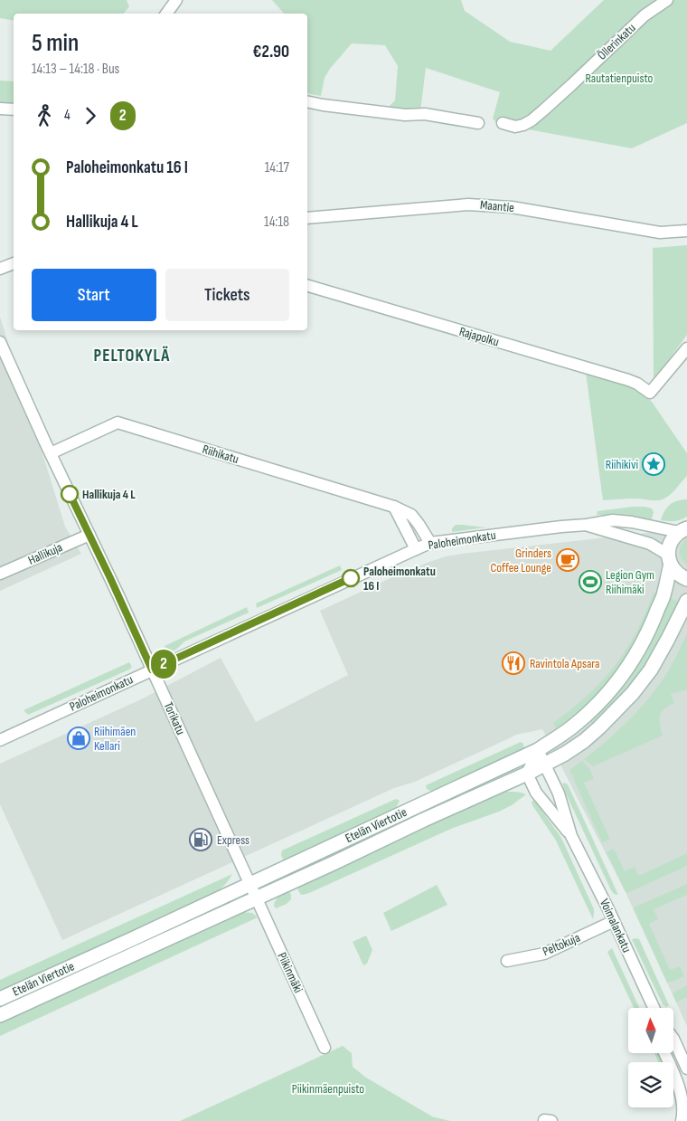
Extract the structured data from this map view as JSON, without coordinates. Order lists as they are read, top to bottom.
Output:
{
  "streets": {
    "street": [
      "Öllerinkatu",
      "Maantie",
      "Rajapolku",
      "Riihikatu",
      "Paloheimonkatu",
      "Hallikuja",
      "Torikatu",
      "Etelän Viertotie",
      "Voimalankatu",
      "Peltokuja",
      "Piikinmäki"
    ]
  },
  "crossings": [
    ["Riihikatu", "Paloheimonkatu"],
    ["Riihikatu", "Torikatu"],
    ["Paloheimonkatu", "Torikatu"],
    ["Paloheimonkatu", "Etelän Viertotie"],
    ["Hallikuja", "Torikatu"],
    ["Torikatu", "Etelän Viertotie"],
    ["Torikatu", "Piikinmäki"],
    ["Etelän Viertotie", "Voimalankatu"],
    ["Etelän Viertotie", "Piikinmäki"],
    ["Voimalankatu", "Peltokuja"]
  ],
  "districts": ["PELTOKYLÄ"],
  "parks": ["Rautatienpuisto", "Piikinmäenpuisto"],
  "places": {
    "place": ["Riihikivi"],
    "other": ["Hallikuja 4 L", "Paloheimonkatu 16 I"],
    "cafe": ["Grinders Coffee Lounge"],
    "sports": ["Legion Gym Riihimäki"],
    "restaurant": ["Ravintola Apsara"],
    "shop": ["Riihimäen Kellari"],
    "fuel station": ["Express"]
  },
  "lines": ["bus line 2"],
  "north": "top",
  "page": {
    "on_map": "2",
    "heading": ["5 min", "14:13 – 14:18 · Bus", "€2.90"],
    "legs": ["4", "2"],
    "list": [
      {
        "name": "Paloheimonkatu 16 I",
        "value": "14:17"
      },
      {
        "name": "Hallikuja 4 L",
        "value": "14:18"
      }
    ],
    "buttons": ["Start", "Tickets"]
  }
}
